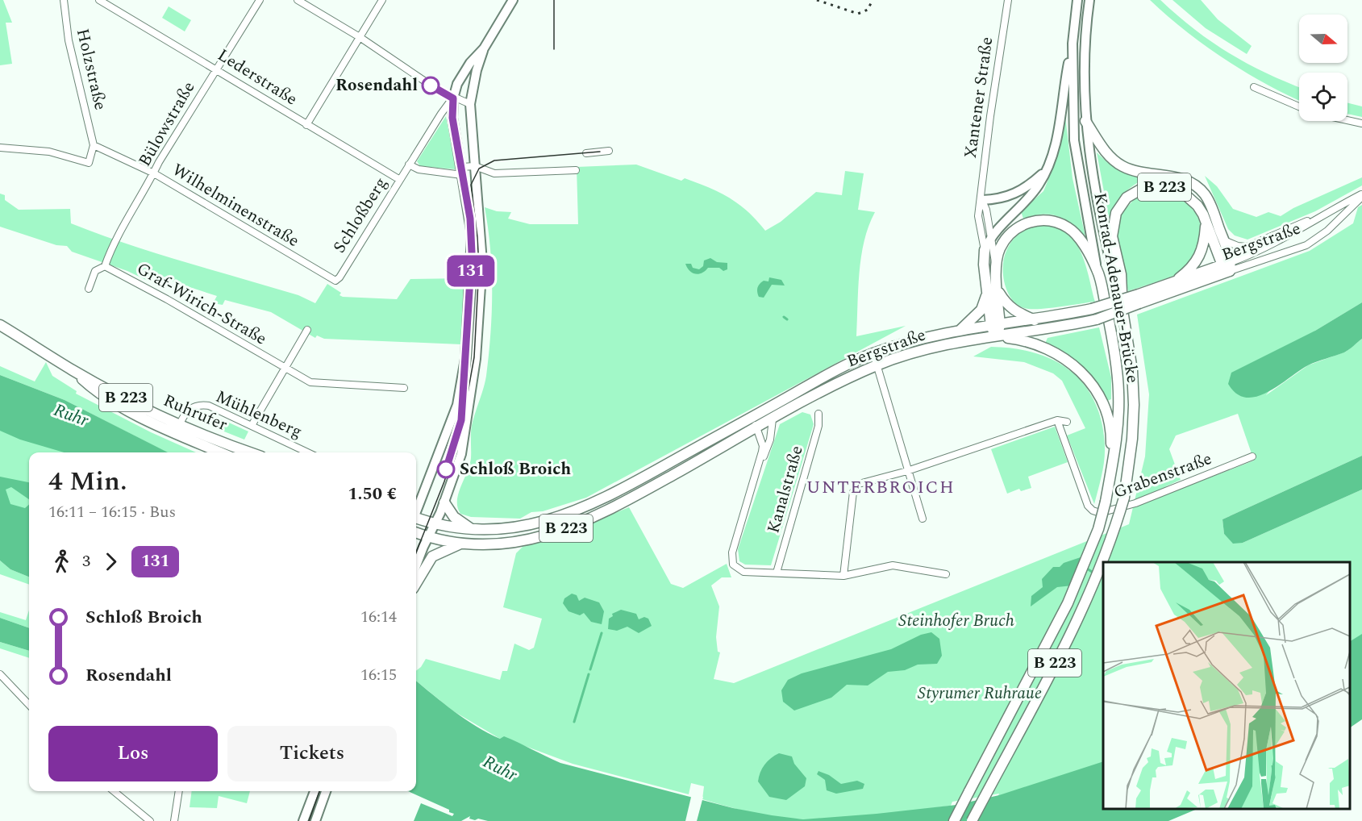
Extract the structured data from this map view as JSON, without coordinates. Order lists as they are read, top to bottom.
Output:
{
  "streets": {
    "main road": [
      "B 223",
      "Bergstraße",
      "Konrad-Adenauer-Brücke",
      "Ruhrufer"
    ],
    "street": [
      "Holzstraße",
      "Lederstraße",
      "Xantener Straße",
      "Bülowstraße",
      "Wilhelminenstraße",
      "Schloßberg",
      "Graf-Wirich-Straße",
      "Mühlenberg",
      "Grabenstraße",
      "Kanalstraße"
    ]
  },
  "crossings": [
    ["Holzstraße", "Wilhelminenstraße"],
    ["Lederstraße", "Bülowstraße"],
    ["Lederstraße", "Schloßberg"],
    ["Bülowstraße", "Wilhelminenstraße"],
    ["Bülowstraße", "Graf-Wirich-Straße"],
    ["B 223", "Bergstraße"],
    ["B 223", "Konrad-Adenauer-Brücke"],
    ["Wilhelminenstraße", "Schloßberg"],
    ["Ruhrufer", "Mühlenberg"]
  ],
  "districts": ["UNTERBROICH"],
  "water": ["Ruhr"],
  "parks": ["Steinhofer Bruch", "Styrumer Ruhraue"],
  "places": ["Rosendahl", "Schloß Broich"],
  "lines": ["bus line 131"],
  "north": "right",
  "page": {
    "on_map": "131",
    "heading": ["4 Min.", "16:11 – 16:15 · Bus", "1.50 €"],
    "legs": ["3", "131"],
    "list": [
      {
        "name": "Schloß Broich",
        "value": "16:14"
      },
      {
        "name": "Rosendahl",
        "value": "16:15"
      }
    ],
    "buttons": ["Los", "Tickets"]
  }
}
